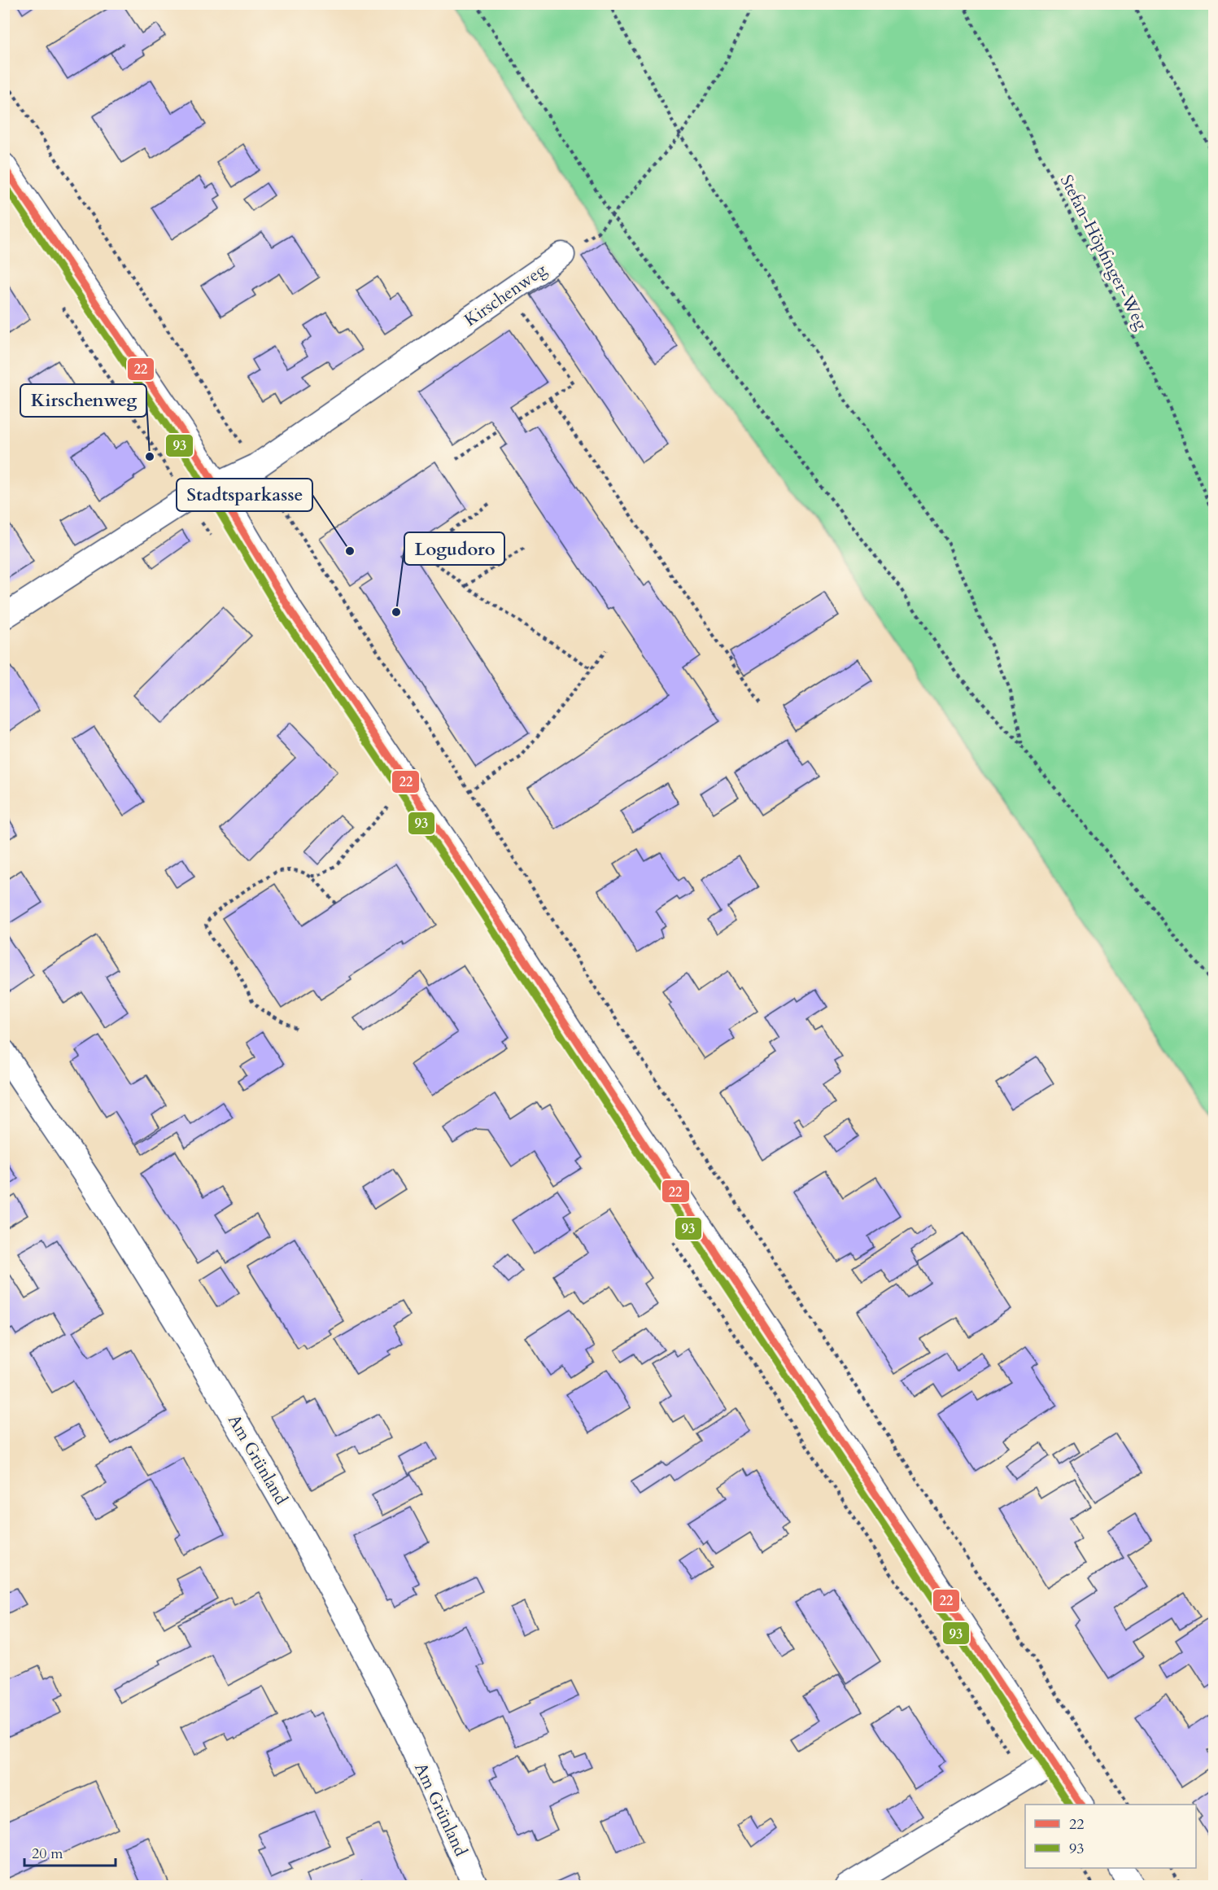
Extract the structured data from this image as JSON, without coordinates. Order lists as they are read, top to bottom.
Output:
{
  "streets": {
    "street": ["Kirschenweg", "Am Grünland"],
    "path": ["Stefan-Höpfinger-Weg"]
  },
  "places": ["Kirschenweg", "Stadtsparkasse", "Logudoro"],
  "lines": ["transit line 22", "transit line 93"],
  "legend": ["22", "93"],
  "scale_bar": "20 m"
}
